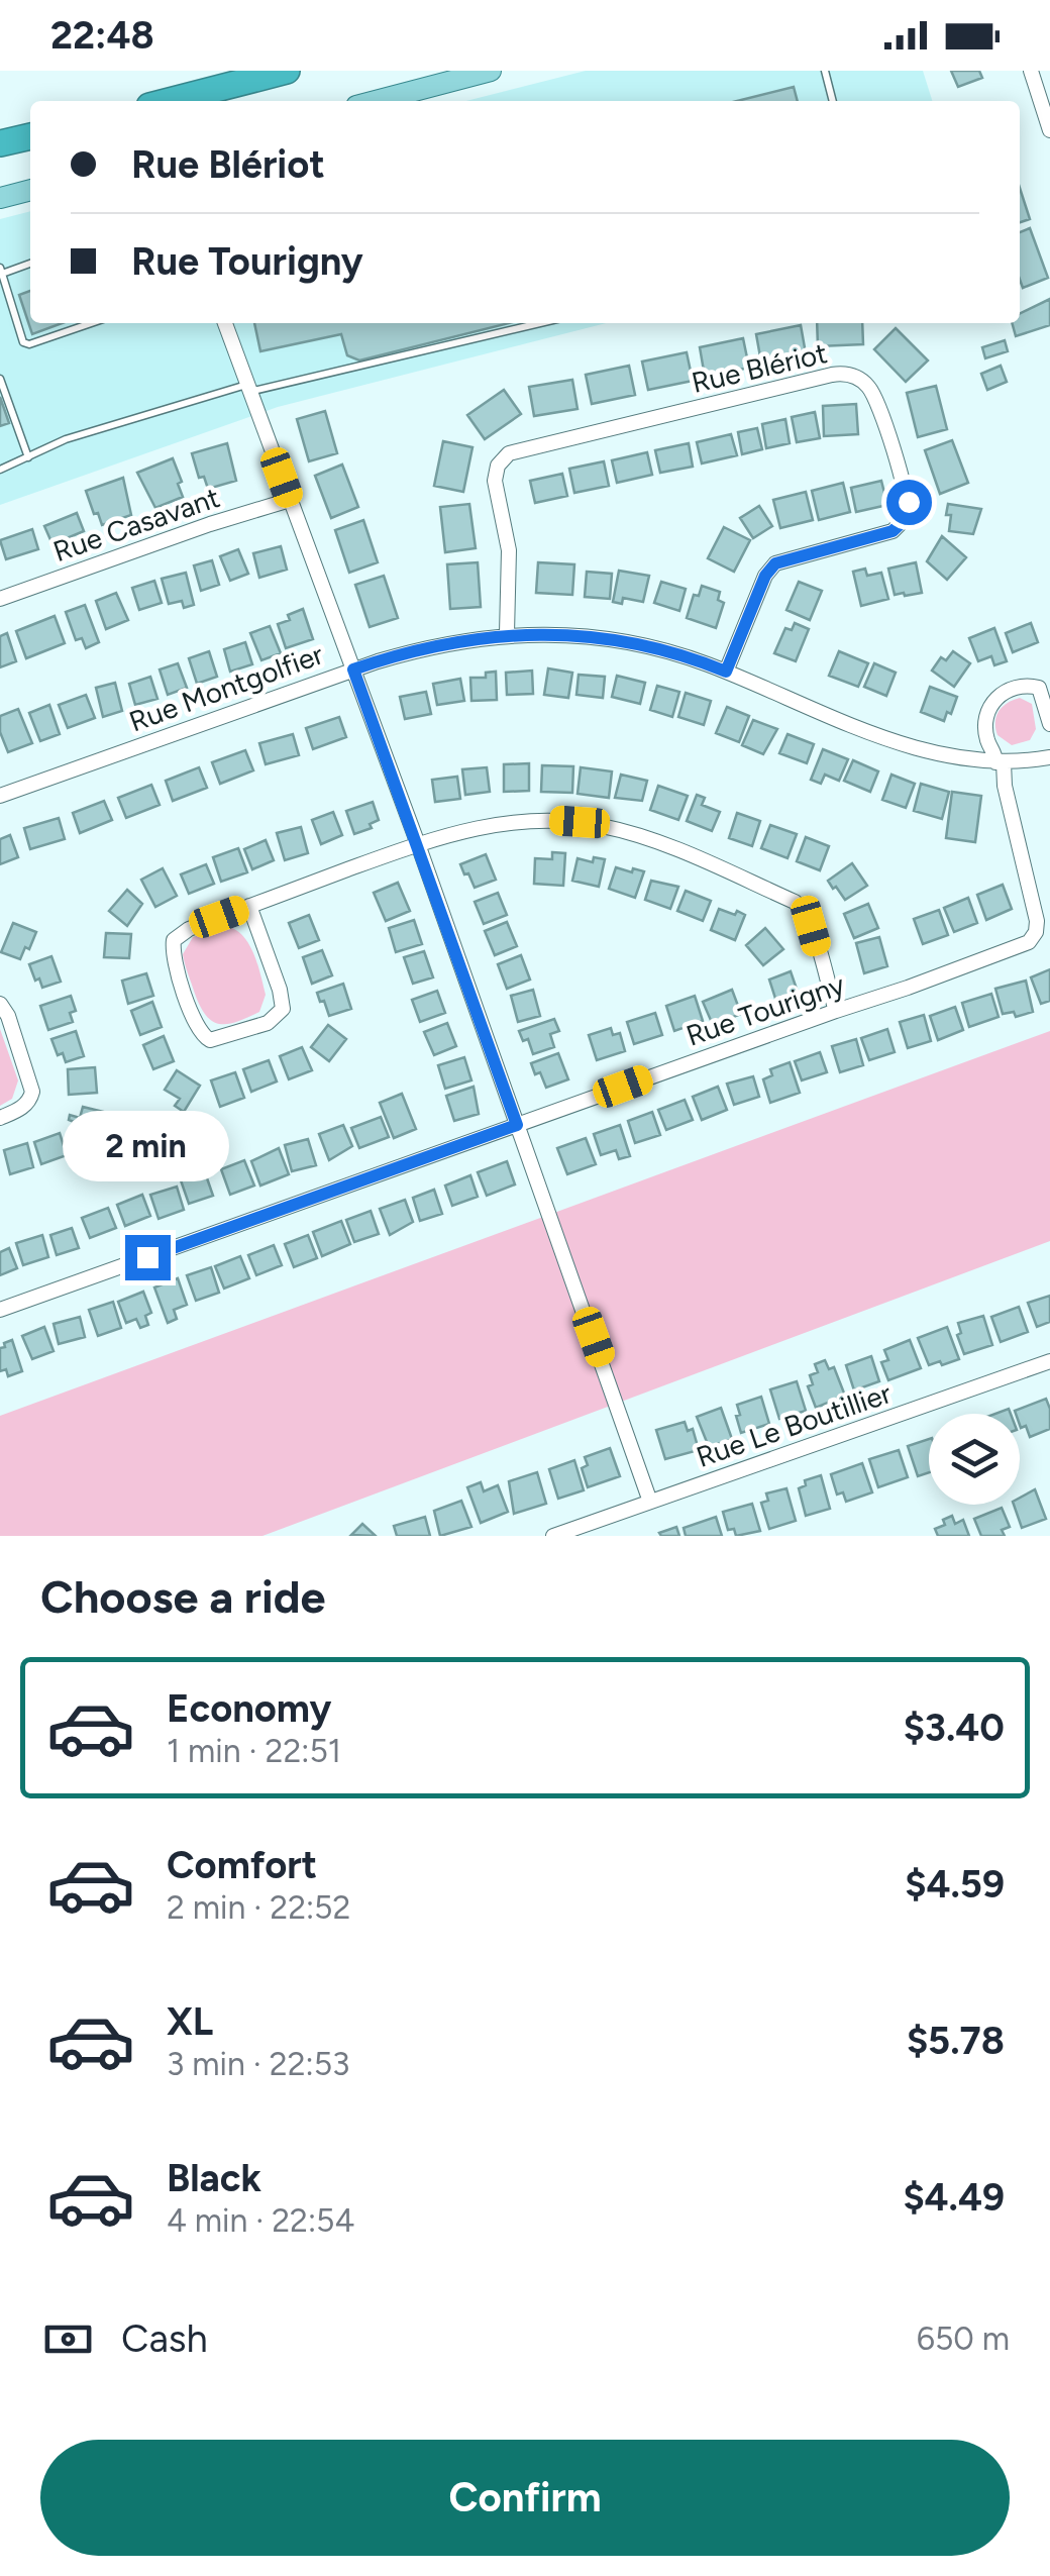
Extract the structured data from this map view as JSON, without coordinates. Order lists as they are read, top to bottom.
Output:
{
  "streets": {
    "street": [
      "Rue Blériot",
      "Rue Casavant",
      "Rue Montgolfier",
      "Rue Tourigny",
      "Rue Le Boutillier"
    ]
  },
  "crossings": [
    ["Rue Blériot", "Rue Montgolfier"],
    ["Rue Montgolfier", "Rue Tourigny"]
  ],
  "page": {
    "status": "22:48",
    "banner": ["Rue Blériot", "Rue Tourigny"],
    "bubble": "2 min",
    "heading": "Choose a ride",
    "list": [
      {
        "name": "Economy",
        "note": "1 min · 22:51",
        "value": "$3.40"
      },
      {
        "name": "Comfort",
        "note": "2 min · 22:52",
        "value": "$4.59"
      },
      {
        "name": "XL",
        "note": "3 min · 22:53",
        "value": "$5.78"
      },
      {
        "name": "Black",
        "note": "4 min · 22:54",
        "value": "$4.49"
      }
    ],
    "pay": ["Cash", "650 m"],
    "buttons": "Confirm"
  }
}
